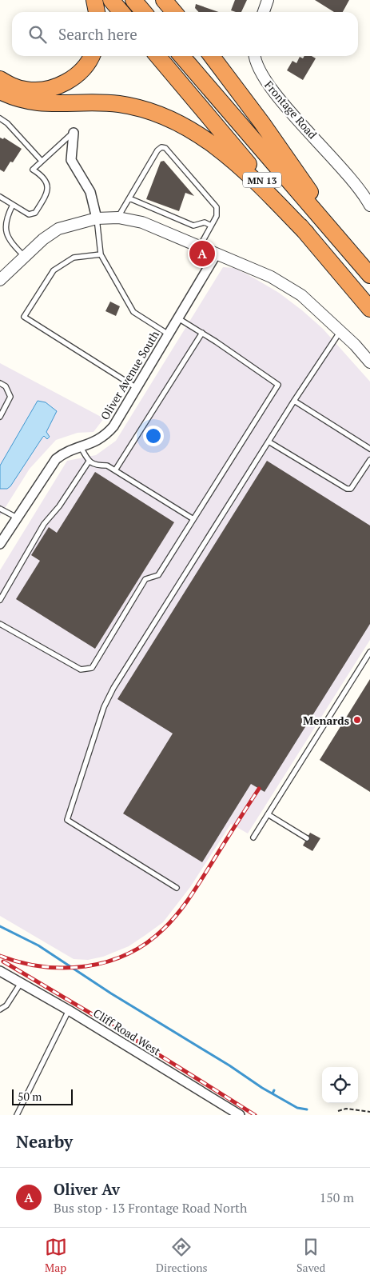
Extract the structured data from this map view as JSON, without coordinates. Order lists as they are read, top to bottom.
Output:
{
  "streets": {
    "highway": ["MN 13"],
    "street": ["Frontage Road", "Oliver Avenue South", "Cliff Road West"]
  },
  "places": ["Menards"],
  "scale_bar": "50 m",
  "page": {
    "search": "Search here",
    "pins": "A",
    "scale": "50 m",
    "heading": "Nearby",
    "list": [
      {
        "mark": "A",
        "name": "Oliver Av",
        "note": "Bus stop · 13 Frontage Road North",
        "value": "150 m"
      }
    ],
    "nav": ["Map", "Directions", "Saved"]
  }
}
